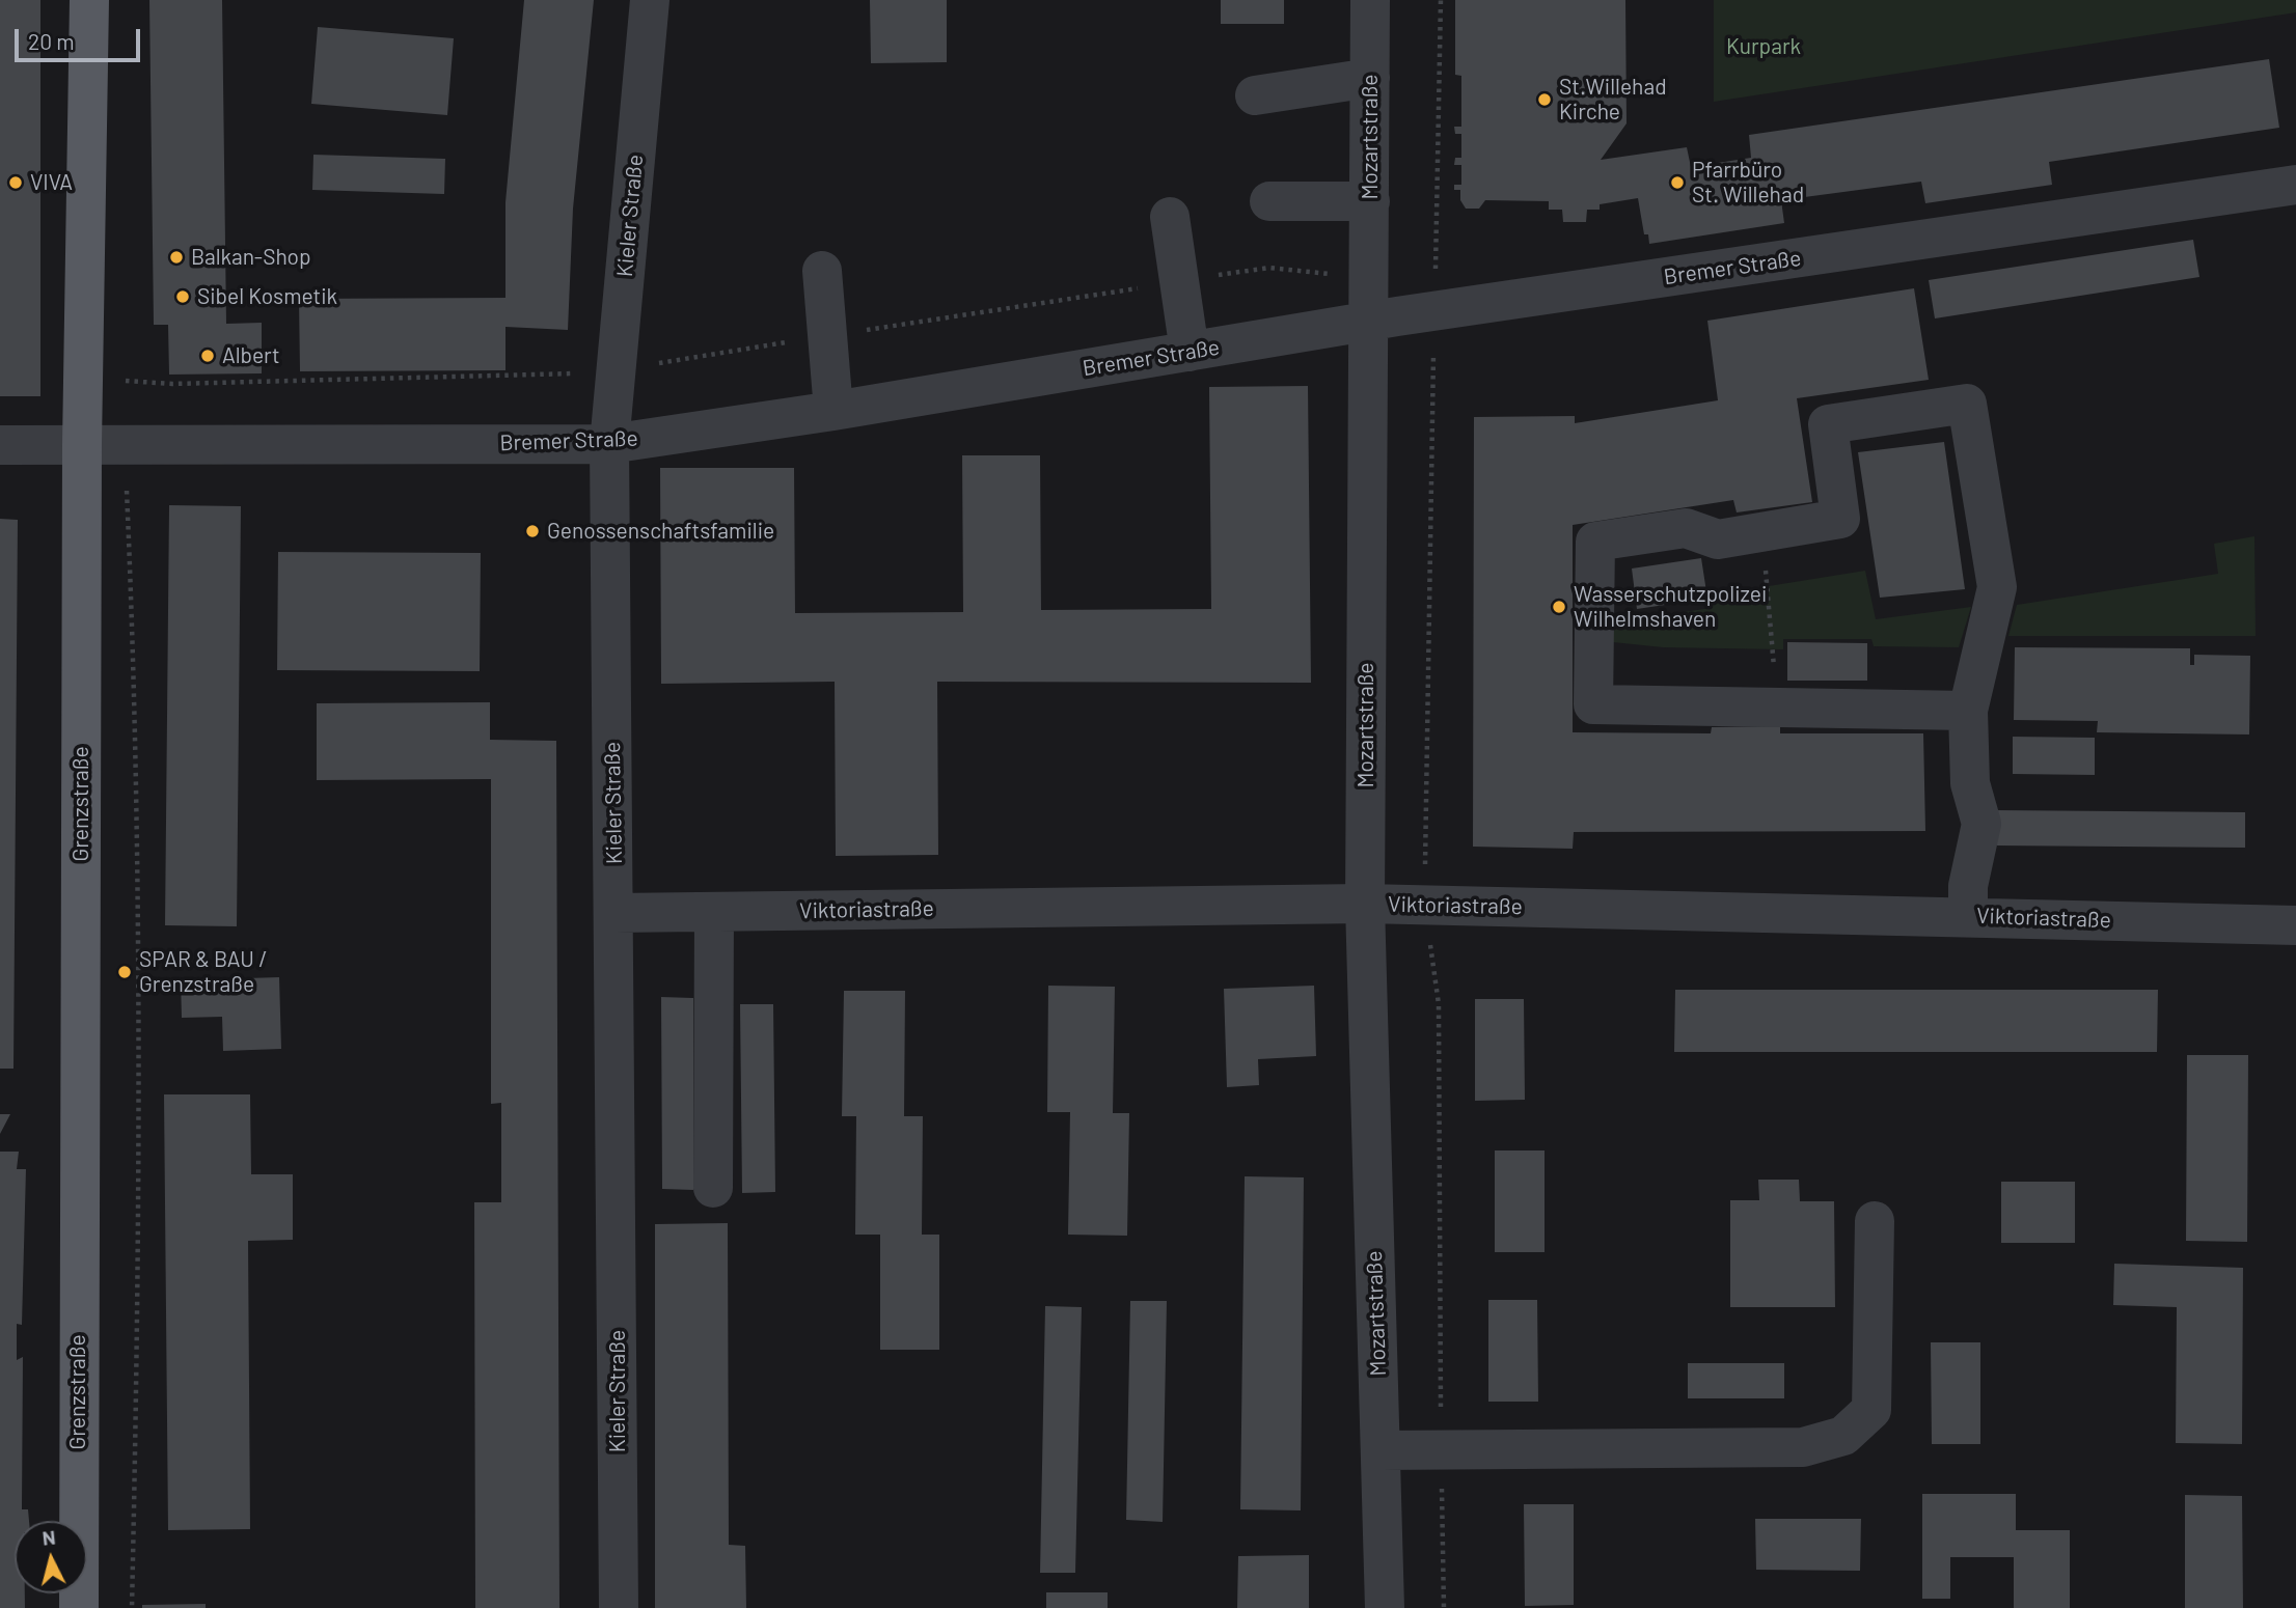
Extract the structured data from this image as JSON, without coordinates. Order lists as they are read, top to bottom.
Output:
{
  "streets": {
    "main road": ["Grenzstraße"],
    "street": [
      "Mozartstraße",
      "Kieler Straße",
      "Bremer Straße",
      "Viktoriastraße"
    ]
  },
  "crossings": [
    ["Mozartstraße", "Bremer Straße"],
    ["Mozartstraße", "Viktoriastraße"],
    ["Kieler Straße", "Bremer Straße"],
    ["Kieler Straße", "Viktoriastraße"],
    ["Bremer Straße", "Grenzstraße"]
  ],
  "parks": ["Kurpark"],
  "places": [
    "St.Willehad Kirche",
    "VIVA",
    "Pfarrbüro St. Willehad",
    "Balkan-Shop",
    "Sibel Kosmetik",
    "Albert",
    "Genossenschaftsfamilie",
    "Wasserschutzpolizei Wilhelmshaven",
    "SPAR & BAU / Grenzstraße"
  ],
  "scale_bar": "20 m",
  "north": "top"
}
